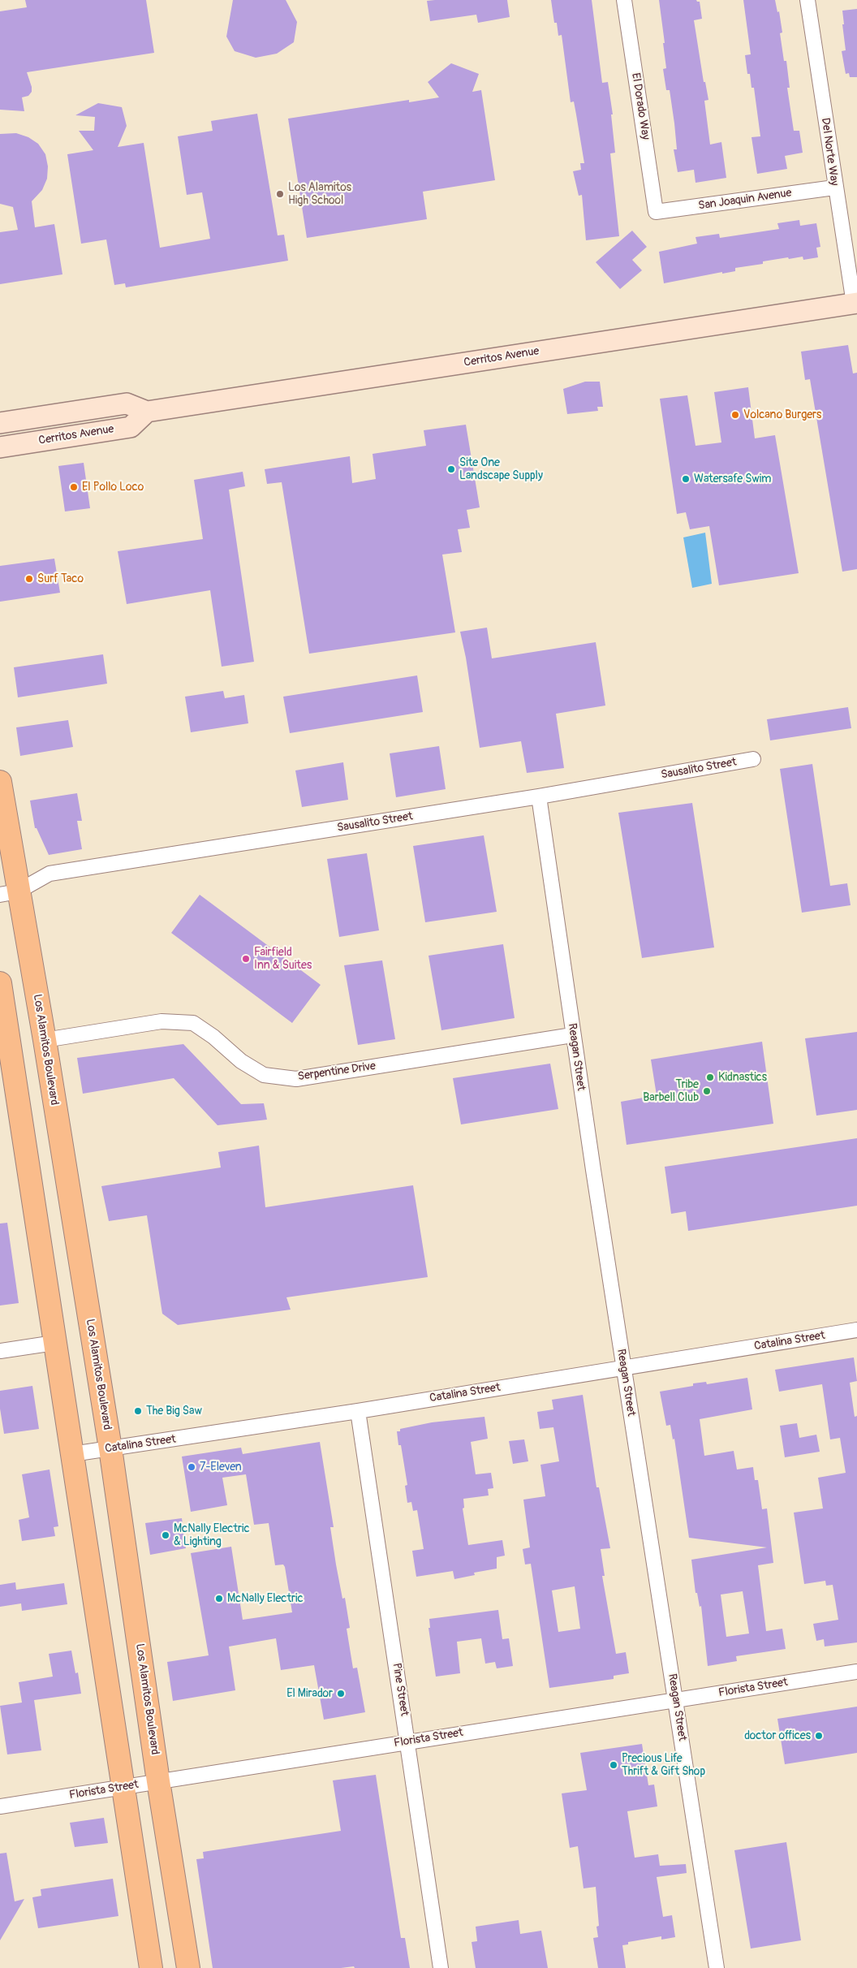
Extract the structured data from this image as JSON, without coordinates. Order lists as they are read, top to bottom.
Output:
{
  "streets": {
    "main road": ["Cerritos Avenue", "Los Alamitos Boulevard"],
    "street": [
      "El Dorado Way",
      "Del Norte Way",
      "San Joaquin Avenue",
      "Sausalito Street",
      "Reagan Street",
      "Serpentine Drive",
      "Catalina Street",
      "Florista Street",
      "Pine Street"
    ]
  },
  "crossings": [
    ["El Dorado Way", "San Joaquin Avenue"],
    ["Del Norte Way", "San Joaquin Avenue"],
    ["Del Norte Way", "Cerritos Avenue"],
    ["Sausalito Street", "Los Alamitos Boulevard"],
    ["Sausalito Street", "Reagan Street"],
    ["Los Alamitos Boulevard", "Serpentine Drive"],
    ["Los Alamitos Boulevard", "Catalina Street"],
    ["Los Alamitos Boulevard", "Florista Street"],
    ["Reagan Street", "Serpentine Drive"],
    ["Reagan Street", "Catalina Street"],
    ["Reagan Street", "Florista Street"],
    ["Catalina Street", "Pine Street"],
    ["Florista Street", "Pine Street"]
  ],
  "places": [
    "Los Alamitos High School",
    "Volcano Burgers",
    "Site One Landscape Supply",
    "Watersafe Swim",
    "El Pollo Loco",
    "Surf Taco",
    "Fairfield Inn & Suites",
    "Kidnastics",
    "Tribe Barbell Club",
    "The Big Saw",
    "7-Eleven",
    "McNally Electric & Lighting",
    "McNally Electric",
    "El Mirador",
    "doctor offices",
    "Precious Life Thrift & Gift Shop"
  ]
}
